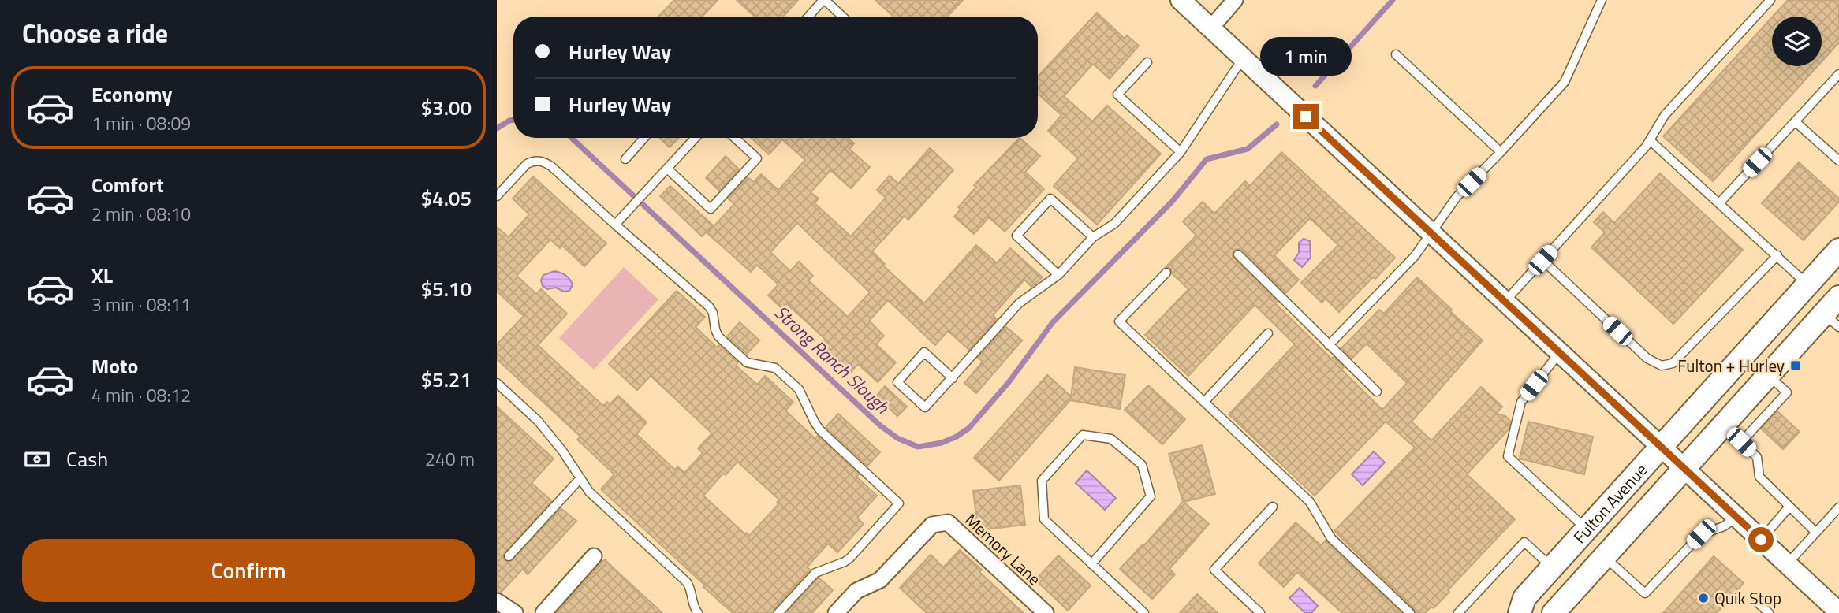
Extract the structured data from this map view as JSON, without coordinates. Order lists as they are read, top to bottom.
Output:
{
  "streets": {
    "main road": ["Fulton Avenue"],
    "street": ["Memory Lane"]
  },
  "water": ["Strong Ranch Slough"],
  "places": {
    "transit": ["Fulton + Hurley"],
    "other": ["Quik Stop"]
  },
  "page": {
    "heading": "Choose a ride",
    "banner": ["Hurley Way", "Hurley Way"],
    "bubble": "1 min",
    "list": [
      {
        "name": "Economy",
        "note": "1 min · 08:09",
        "value": "$3.00"
      },
      {
        "name": "Comfort",
        "note": "2 min · 08:10",
        "value": "$4.05"
      },
      {
        "name": "XL",
        "note": "3 min · 08:11",
        "value": "$5.10"
      },
      {
        "name": "Moto",
        "note": "4 min · 08:12",
        "value": "$5.21"
      }
    ],
    "pay": ["Cash", "240 m"],
    "buttons": "Confirm"
  }
}
